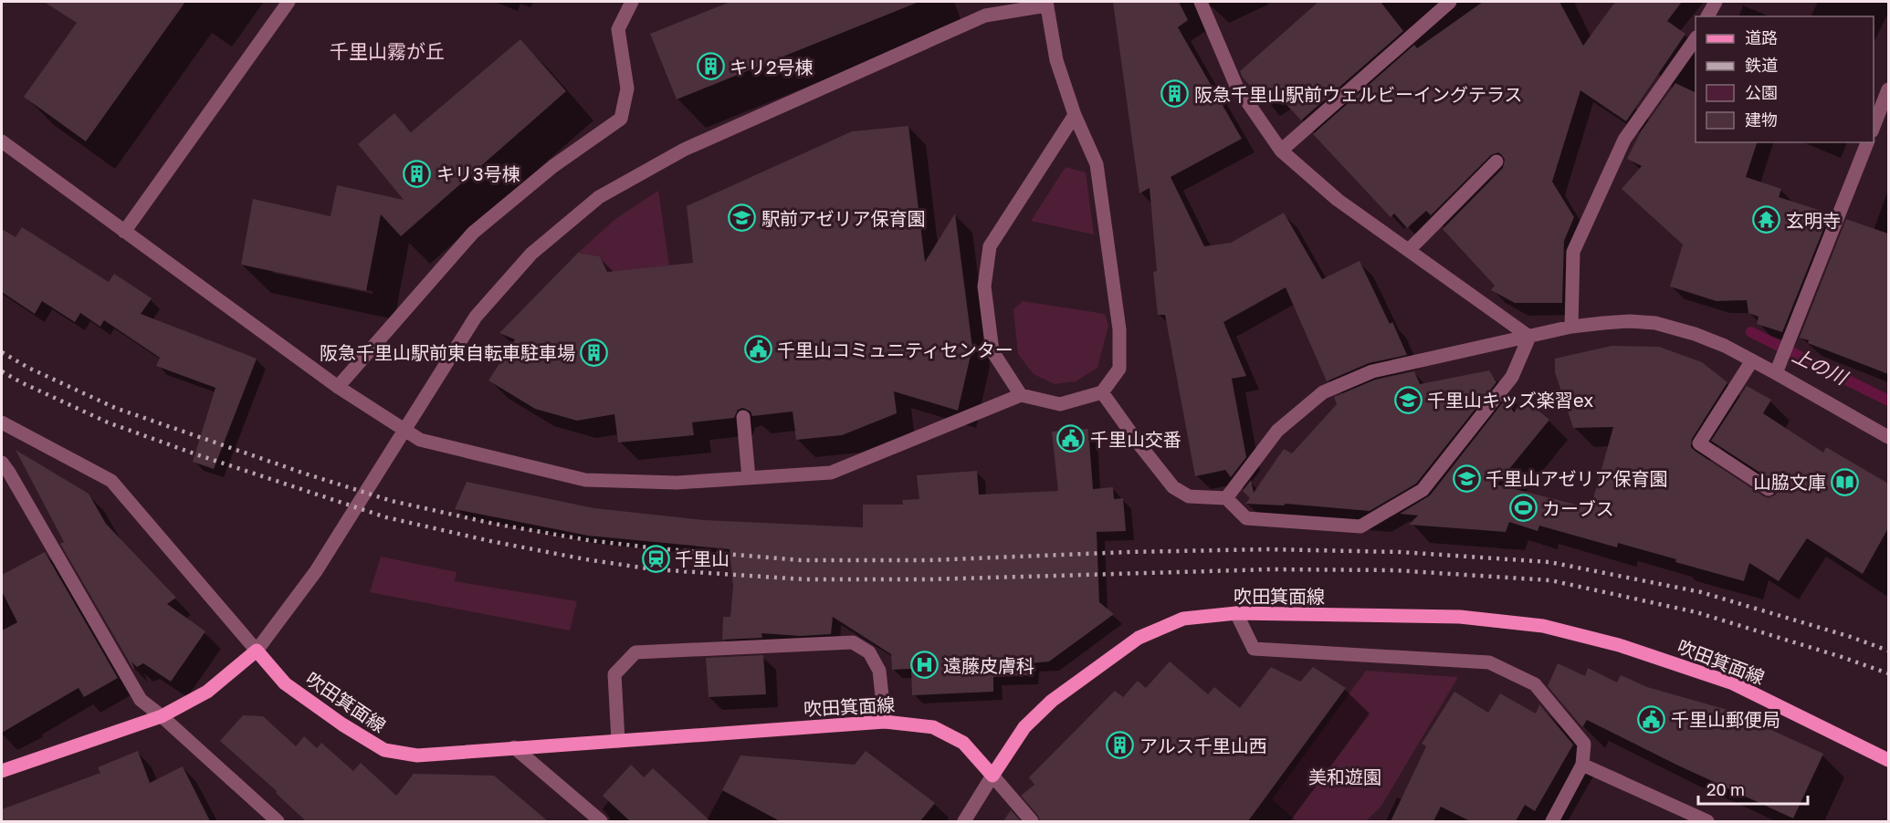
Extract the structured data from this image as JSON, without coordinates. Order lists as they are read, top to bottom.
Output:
{
  "streets": {
    "main road": ["吹田箕面線"]
  },
  "districts": ["千里山霧が丘"],
  "water": ["上の川"],
  "parks": ["美和遊園"],
  "places": {
    "building": [
      "キリ2号棟",
      "阪急千里山駅前ウェルビーイングテラス",
      "キリ3号棟",
      "阪急千里山駅前東自転車駐車場",
      "アルス千里山西"
    ],
    "school or university": ["駅前アゼリア保育園", "千里山キッズ楽習ex", "千里山アゼリア保育園"],
    "temple": ["玄明寺"],
    "public building": ["千里山コミュニティセンター", "千里山交番", "千里山郵便局"],
    "library": ["山脇文庫"],
    "sports": ["カーブス"],
    "station": ["千里山"],
    "hospital": ["遠藤皮膚科"]
  },
  "legend": [
    "道路",
    "鉄道",
    "公園",
    "建物"
  ],
  "scale_bar": "20 m"
}
